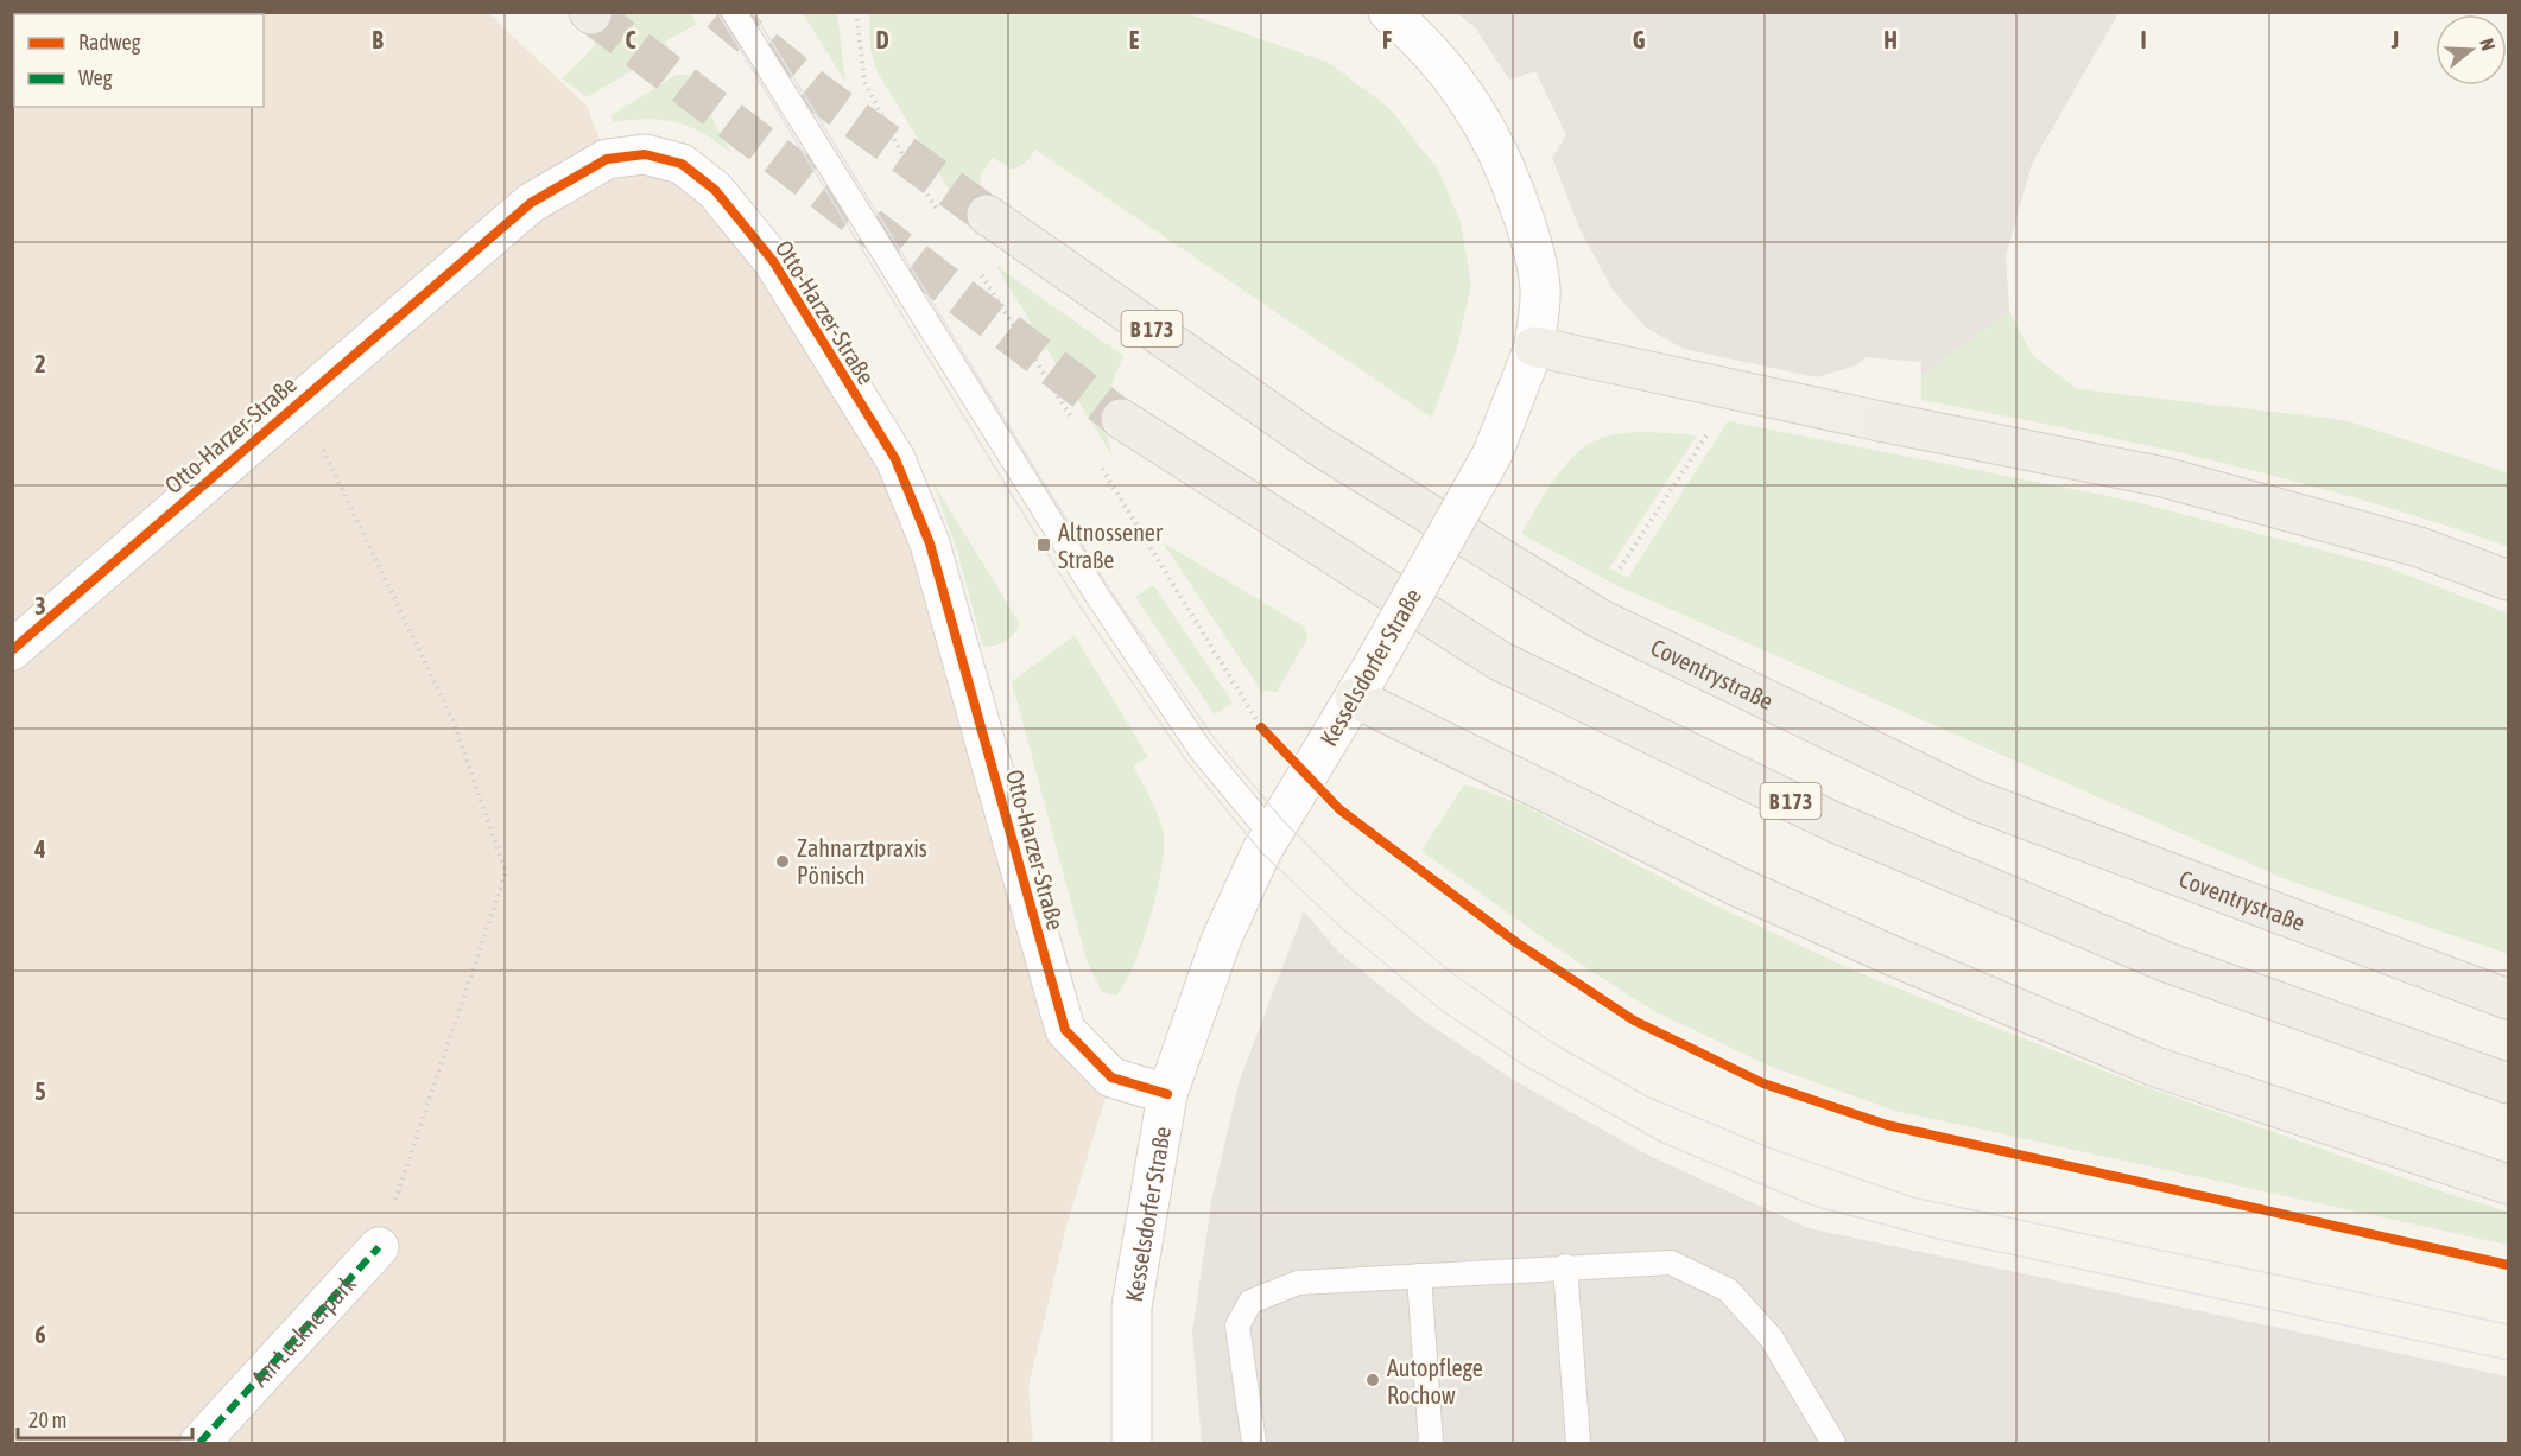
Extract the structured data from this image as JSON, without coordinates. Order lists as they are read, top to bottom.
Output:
{
  "streets": {
    "highway": ["B 173", "Coventrystraße"],
    "street": ["Otto-Harzer-Straße", "Kesselsdorfer Straße", "Am Lucknerpark"]
  },
  "crossings": [
    ["Otto-Harzer-Straße", "Kesselsdorfer Straße"]
  ],
  "places": {
    "transit": ["Altnossener Straße"],
    "other": ["Zahnarztpraxis Pönisch", "Autopflege Rochow"]
  },
  "legend": ["Radweg", "Weg"],
  "scale_bar": "20 m",
  "north": "right",
  "grid": {
    "columns": [
      "B",
      "C",
      "D",
      "E",
      "F",
      "G",
      "H",
      "I",
      "J"
    ],
    "rows": [
      "2",
      "3",
      "4",
      "5",
      "6"
    ]
  }
}
